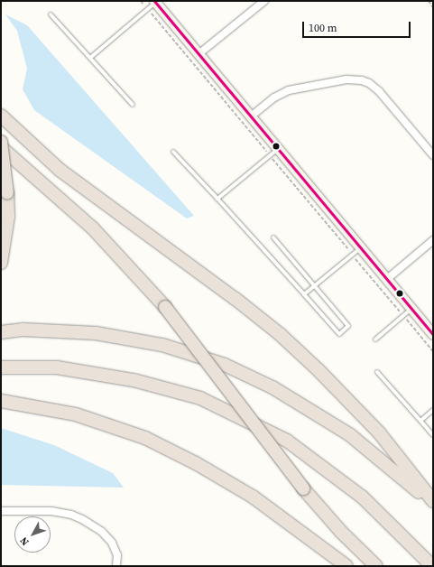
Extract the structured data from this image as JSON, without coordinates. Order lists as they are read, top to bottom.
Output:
{
  "scale_bar": "100 m",
  "north": "bottom left"
}
